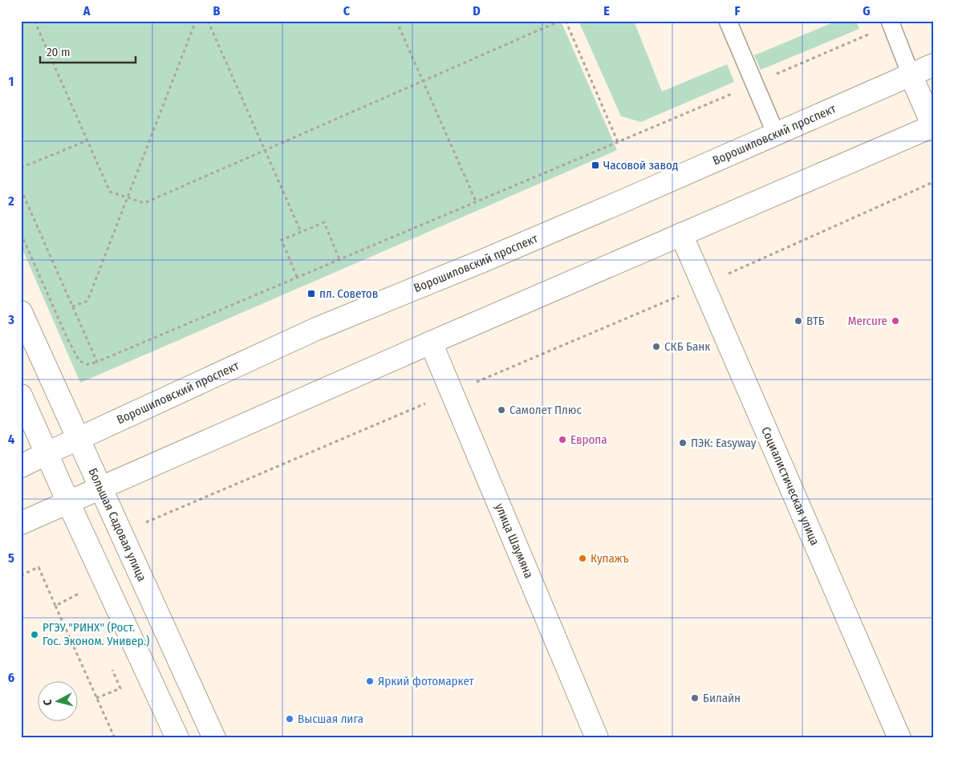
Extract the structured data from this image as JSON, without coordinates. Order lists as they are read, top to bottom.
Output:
{
  "streets": {
    "main road": [
      "Ворошиловский проспект",
      "Социалистическая улица",
      "Большая Садовая улица",
      "улица Шаумяна"
    ]
  },
  "crossings": [
    ["Ворошиловский проспект", "Большая Садовая улица"]
  ],
  "places": {
    "transit": ["Часовой завод", "пл. Советов"],
    "other": [
      "ВТБ",
      "Mercure",
      "СКБ Банк",
      "Самолет Плюс",
      "Европа",
      "ПЭК: Easyway",
      "Купажъ",
      "РГЭУ \"РИНХ\" (Рост. Гос. Эконом. Универ.)",
      "Яркий фотомаркет",
      "Билайн",
      "Высшая лига"
    ]
  },
  "scale_bar": "20 m",
  "north": "left",
  "grid": {
    "columns": [
      "A",
      "B",
      "C",
      "D",
      "E",
      "F",
      "G"
    ],
    "rows": [
      "1",
      "2",
      "3",
      "4",
      "5",
      "6"
    ]
  }
}
